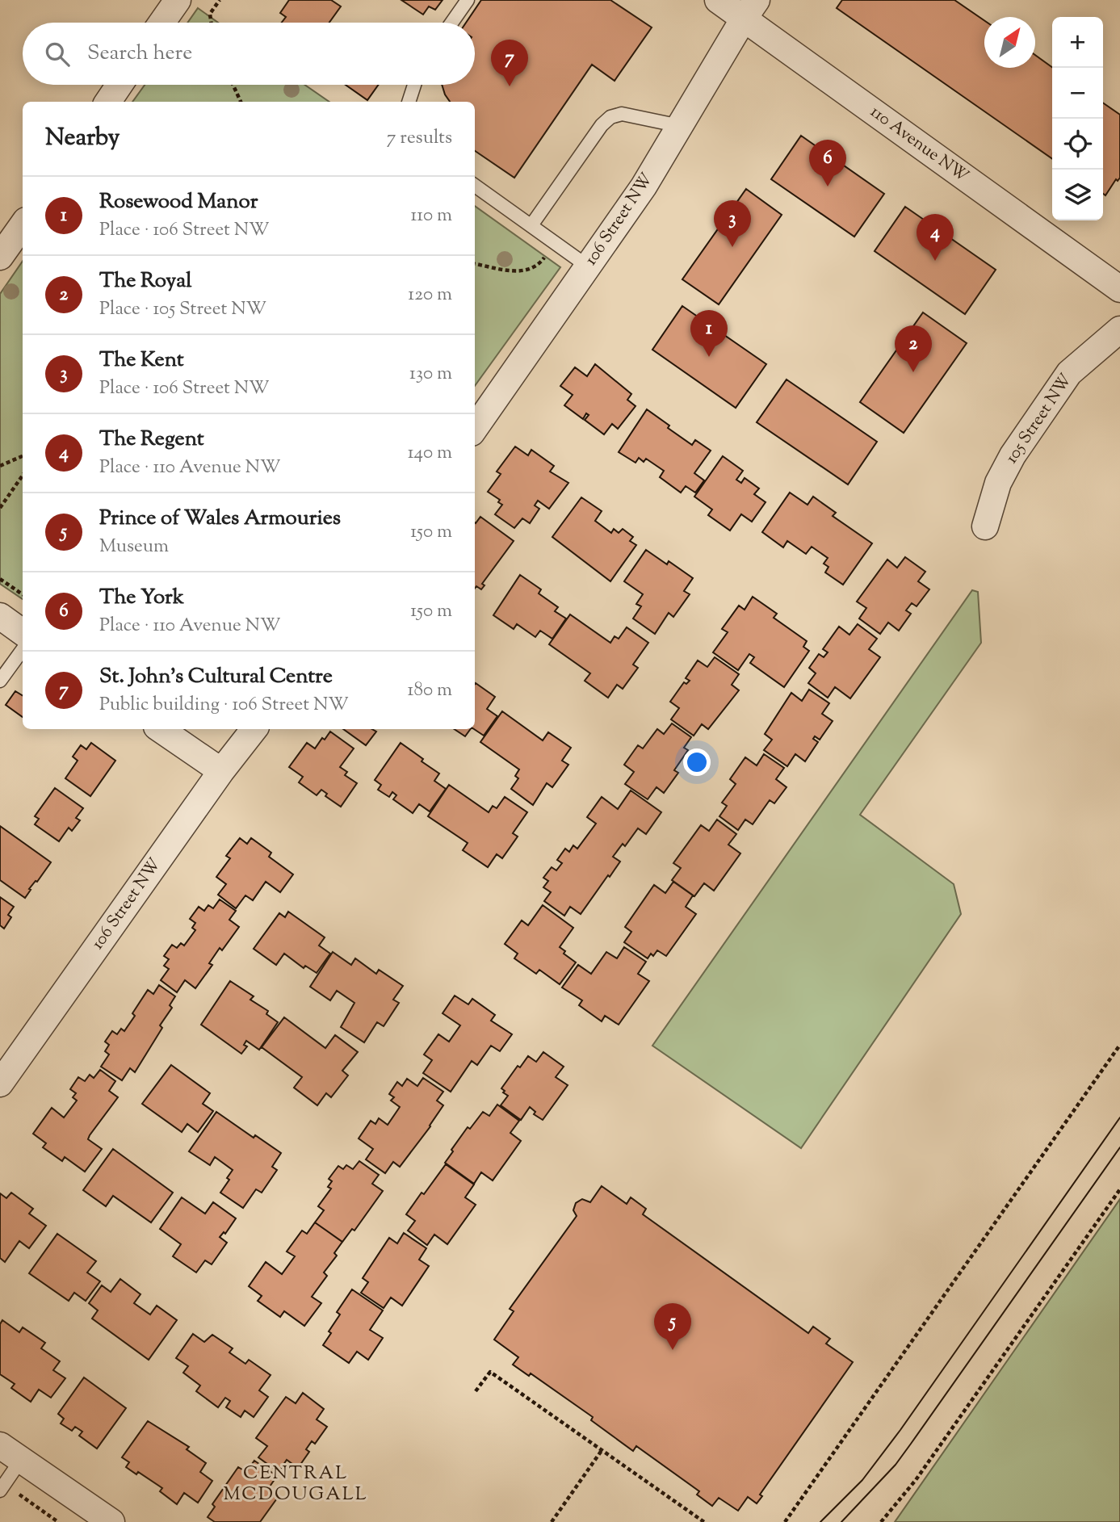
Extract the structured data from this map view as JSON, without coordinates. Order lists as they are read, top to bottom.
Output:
{
  "streets": {
    "street": ["110 Avenue NW", "106 Street NW", "105 Street NW"]
  },
  "crossings": [
    ["110 Avenue NW", "106 Street NW"]
  ],
  "districts": ["CENTRAL MCDOUGALL"],
  "north": "top right",
  "page": {
    "map_buttons": ["+", "−"],
    "search": "Search here",
    "pins": [
      "7",
      "6",
      "3",
      "4",
      "1",
      "2",
      "5"
    ],
    "heading": ["Nearby", "7 results"],
    "list": [
      {
        "mark": "1",
        "name": "Rosewood Manor",
        "note": "Place · 106 Street NW",
        "value": "110 m"
      },
      {
        "mark": "2",
        "name": "The Royal",
        "note": "Place · 105 Street NW",
        "value": "120 m"
      },
      {
        "mark": "3",
        "name": "The Kent",
        "note": "Place · 106 Street NW",
        "value": "130 m"
      },
      {
        "mark": "4",
        "name": "The Regent",
        "note": "Place · 110 Avenue NW",
        "value": "140 m"
      },
      {
        "mark": "5",
        "name": "Prince of Wales Armouries",
        "note": "Museum",
        "value": "150 m"
      },
      {
        "mark": "6",
        "name": "The York",
        "note": "Place · 110 Avenue NW",
        "value": "150 m"
      },
      {
        "mark": "7",
        "name": "St. John's Cultural Centre",
        "note": "Public building · 106 Street NW",
        "value": "180 m"
      }
    ]
  }
}
